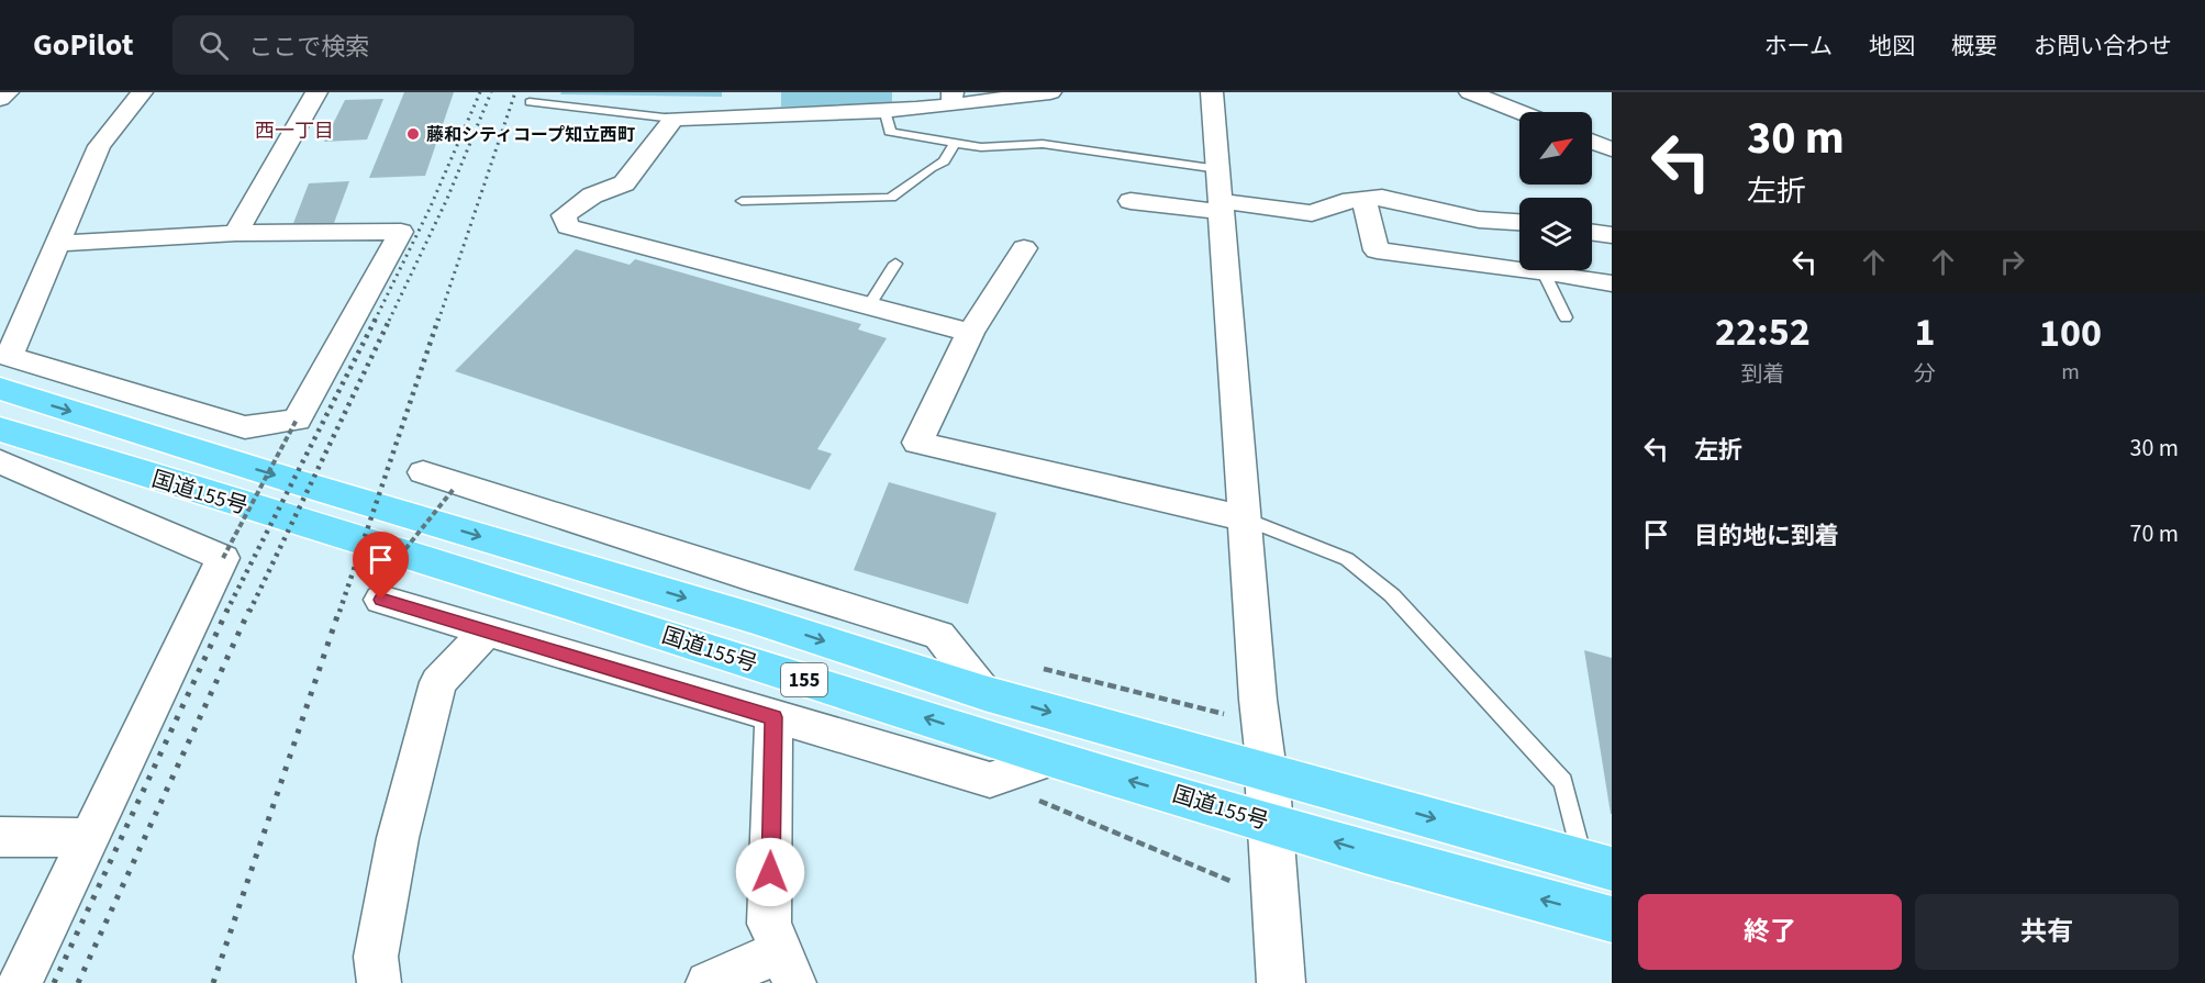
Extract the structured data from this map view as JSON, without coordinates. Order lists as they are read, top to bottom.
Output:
{
  "streets": {
    "highway": ["国道155号", "155"]
  },
  "districts": ["西一丁目"],
  "places": ["藤和シティコープ知立西町"],
  "north": "top right",
  "page": {
    "header": "GoPilot",
    "search": "ここで検索",
    "nav": [
      "ホーム",
      "地図",
      "概要",
      "お問い合わせ"
    ],
    "turn": ["30 m", "左折"],
    "eta": [
      "22:52",
      "到着",
      "1",
      "分",
      "100",
      "m"
    ],
    "list": [
      {
        "name": "左折",
        "value": "30 m"
      },
      {
        "name": "目的地に到着",
        "value": "70 m"
      }
    ],
    "buttons": ["終了", "共有"]
  }
}
